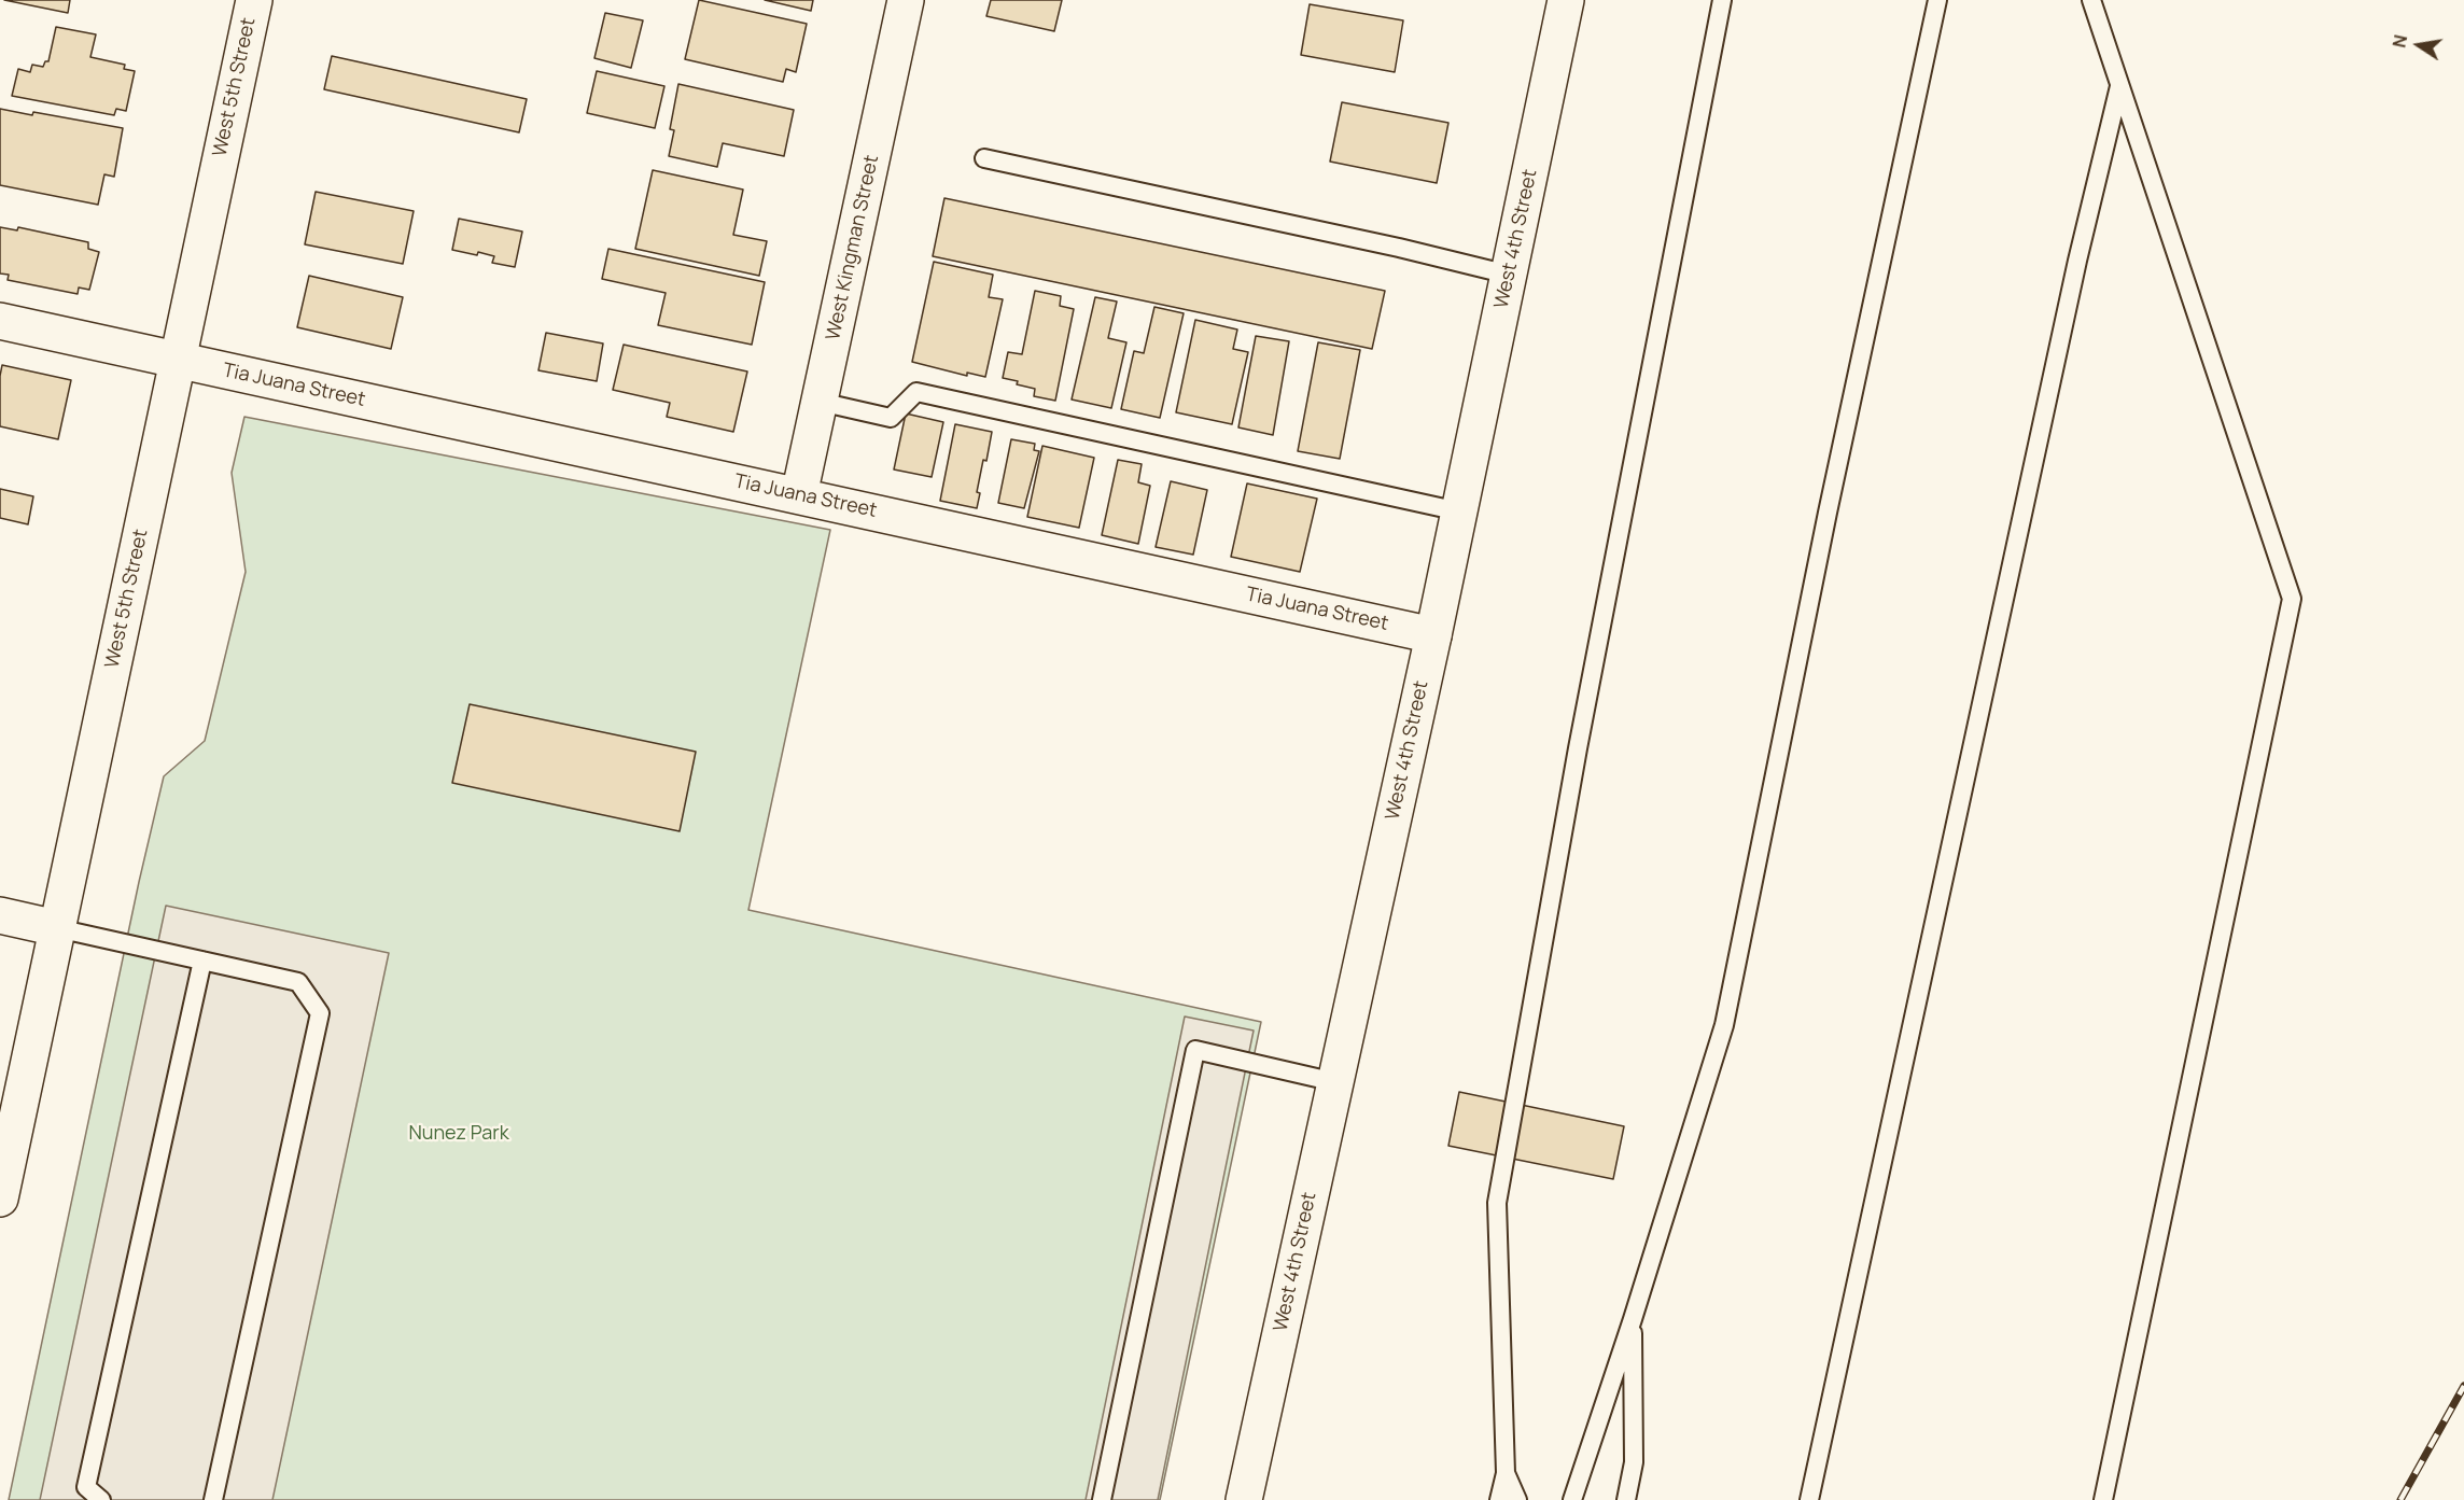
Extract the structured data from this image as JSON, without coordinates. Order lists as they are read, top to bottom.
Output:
{
  "streets": {
    "street": [
      "West 5th Street",
      "West 4th Street",
      "West Kingman Street",
      "Tia Juana Street"
    ]
  },
  "crossings": [
    ["West 5th Street", "Tia Juana Street"],
    ["West 4th Street", "Tia Juana Street"],
    ["West Kingman Street", "Tia Juana Street"]
  ],
  "parks": ["Nunez Park"],
  "north": "left"
}
